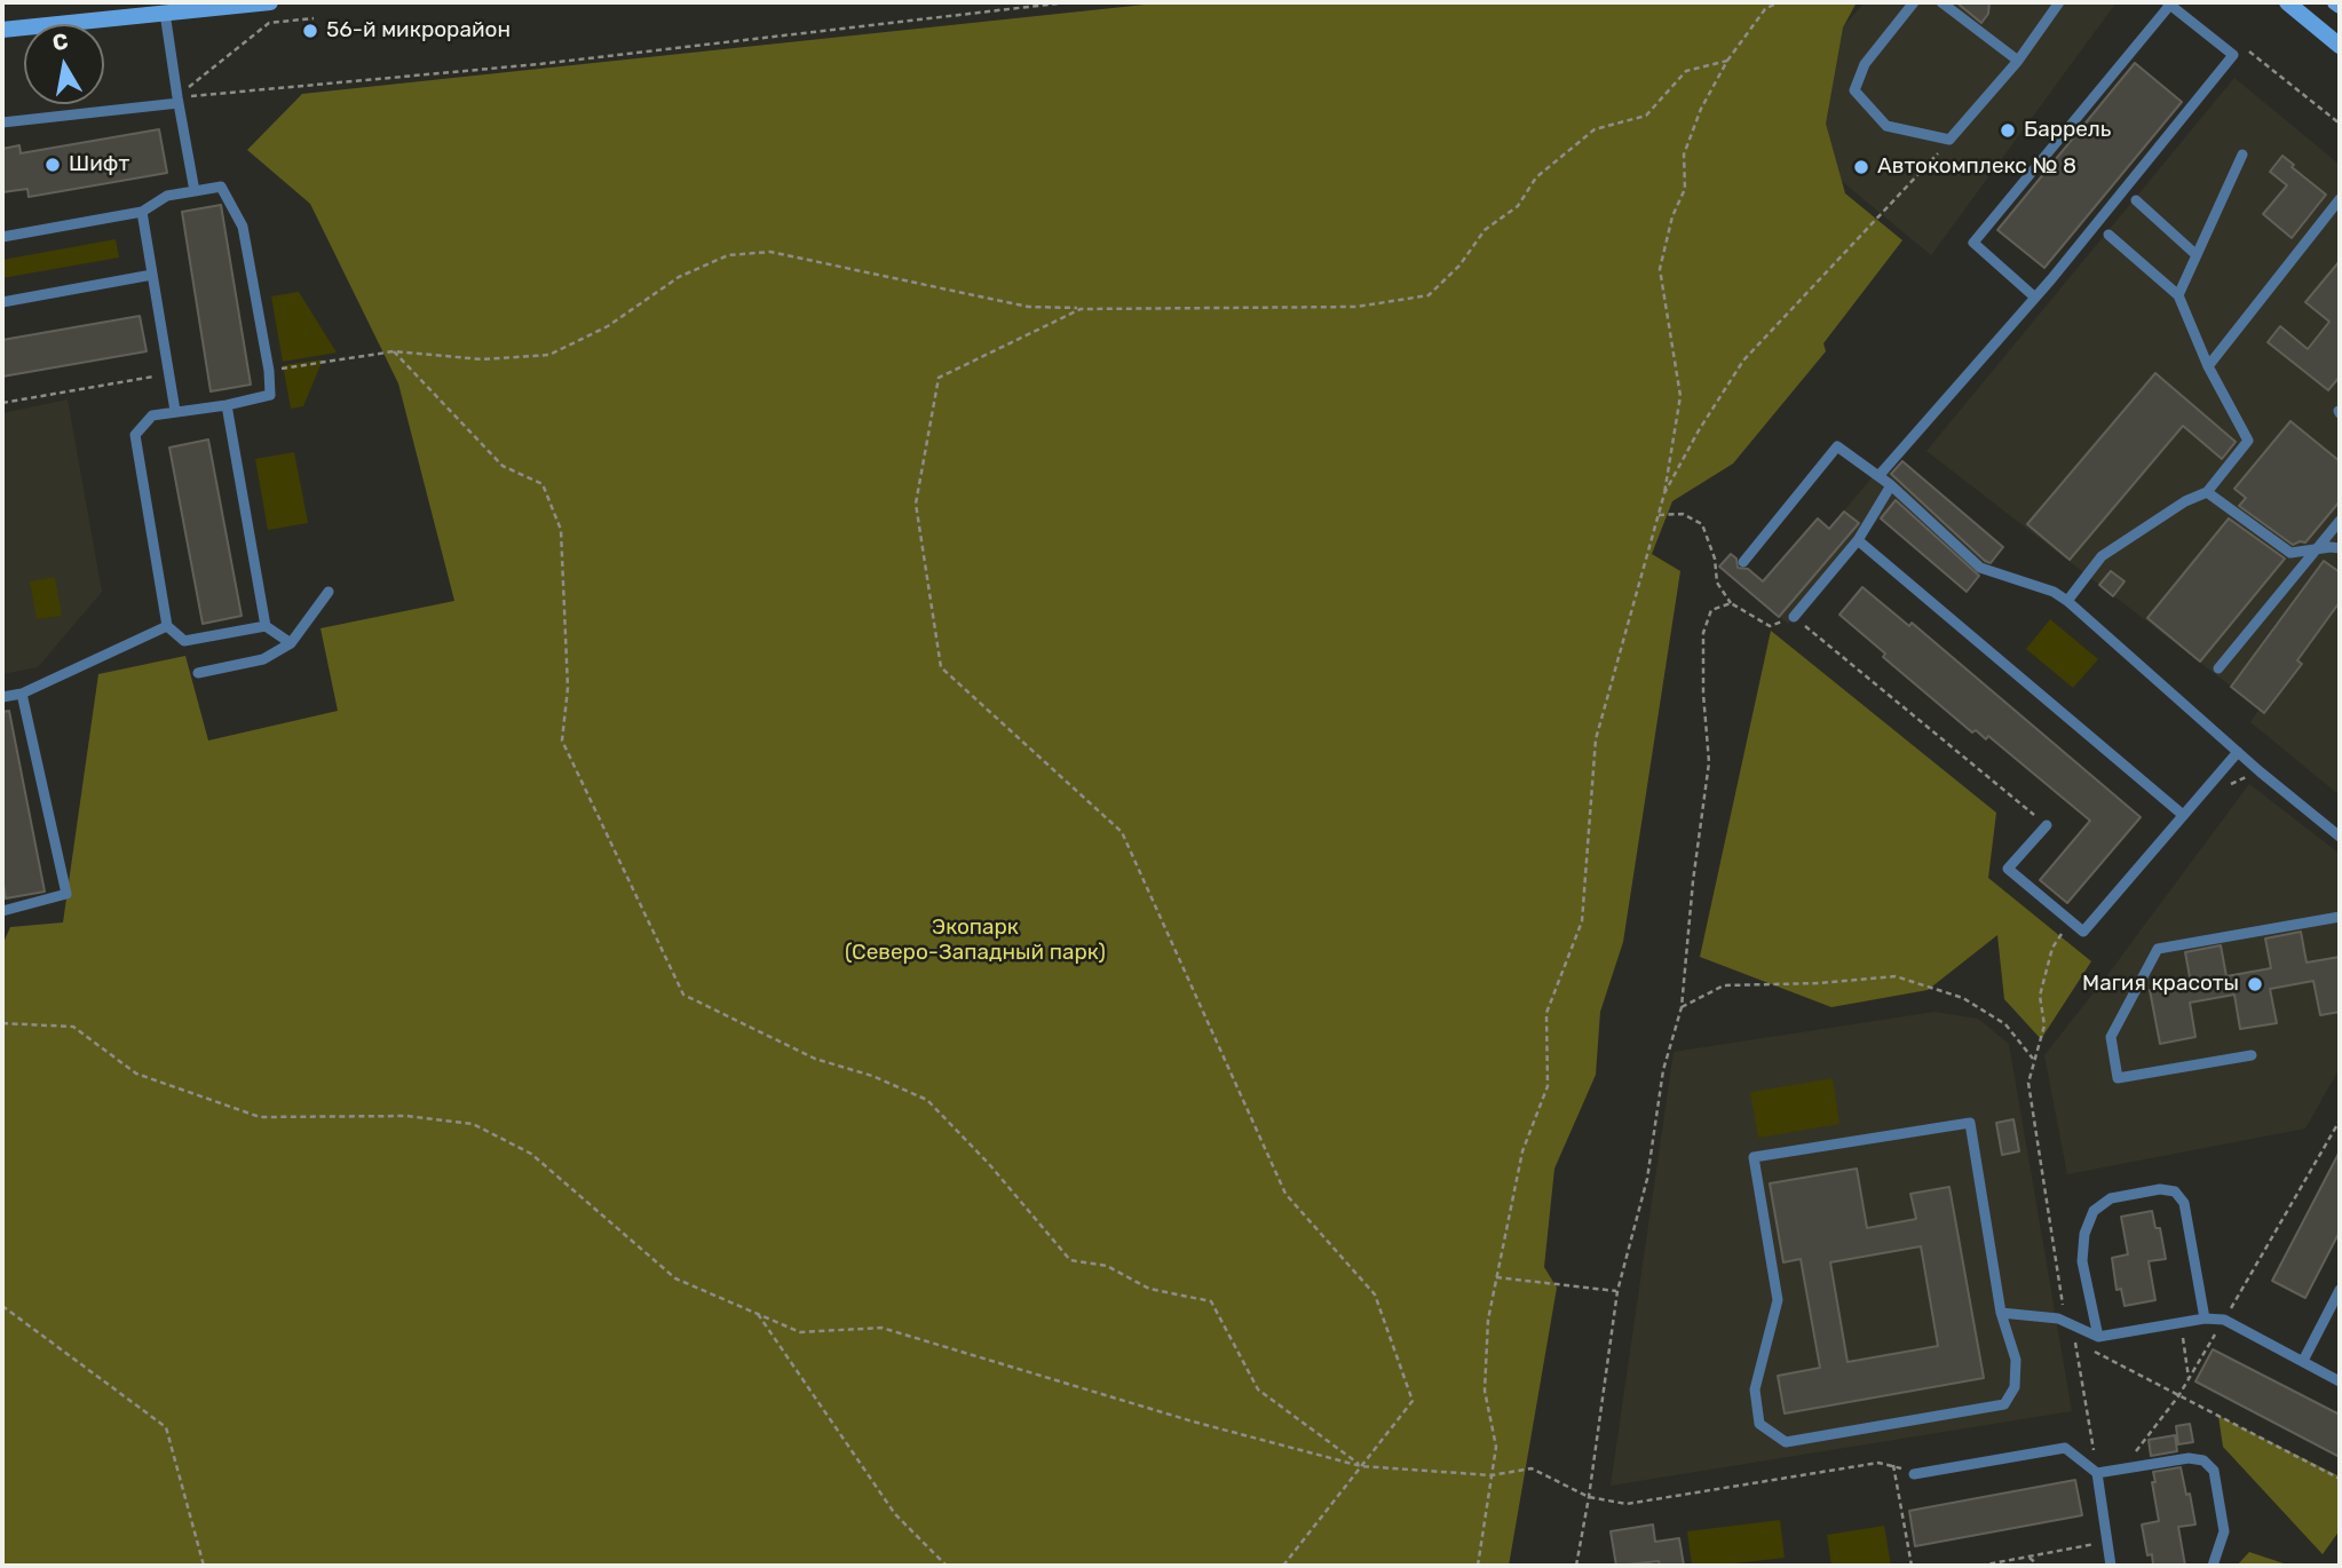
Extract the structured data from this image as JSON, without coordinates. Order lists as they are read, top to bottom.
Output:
{
  "parks": ["Экопарк (Северо-Западный парк)"],
  "places": [
    "56-й микрорайон",
    "Баррель",
    "Шифт",
    "Автокомплекс № 8",
    "Магия красоты"
  ],
  "north": "top"
}
